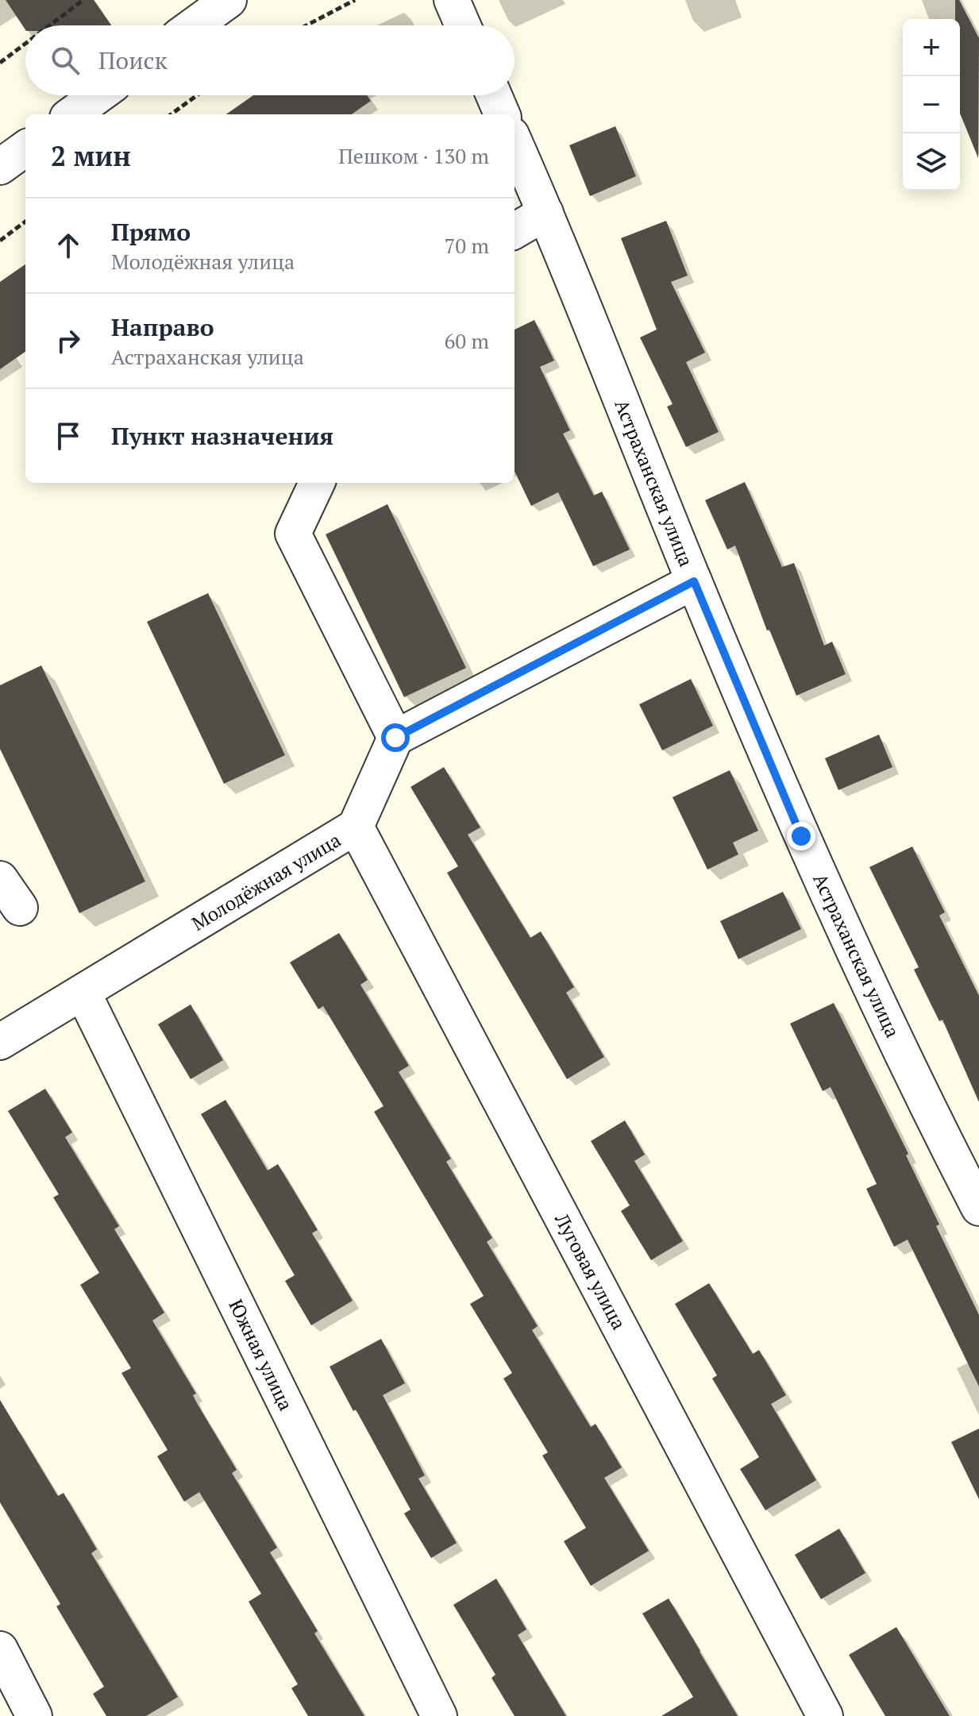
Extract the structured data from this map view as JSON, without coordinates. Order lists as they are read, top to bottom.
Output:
{
  "streets": {
    "street": [
      "Астраханская улица",
      "Молодёжная улица",
      "Луговая улица",
      "Южная улица"
    ]
  },
  "crossings": [
    ["Молодёжная улица", "Луговая улица"],
    ["Молодёжная улица", "Южная улица"]
  ],
  "page": {
    "map_buttons": ["+", "−"],
    "search": "Поиск",
    "heading": ["2 мин", "Пешком · 130 m"],
    "list": [
      ["Прямо", "Молодёжная улица", "70 m"],
      ["Направо", "Астраханская улица", "60 m"],
      "Пункт назначения"
    ]
  }
}
